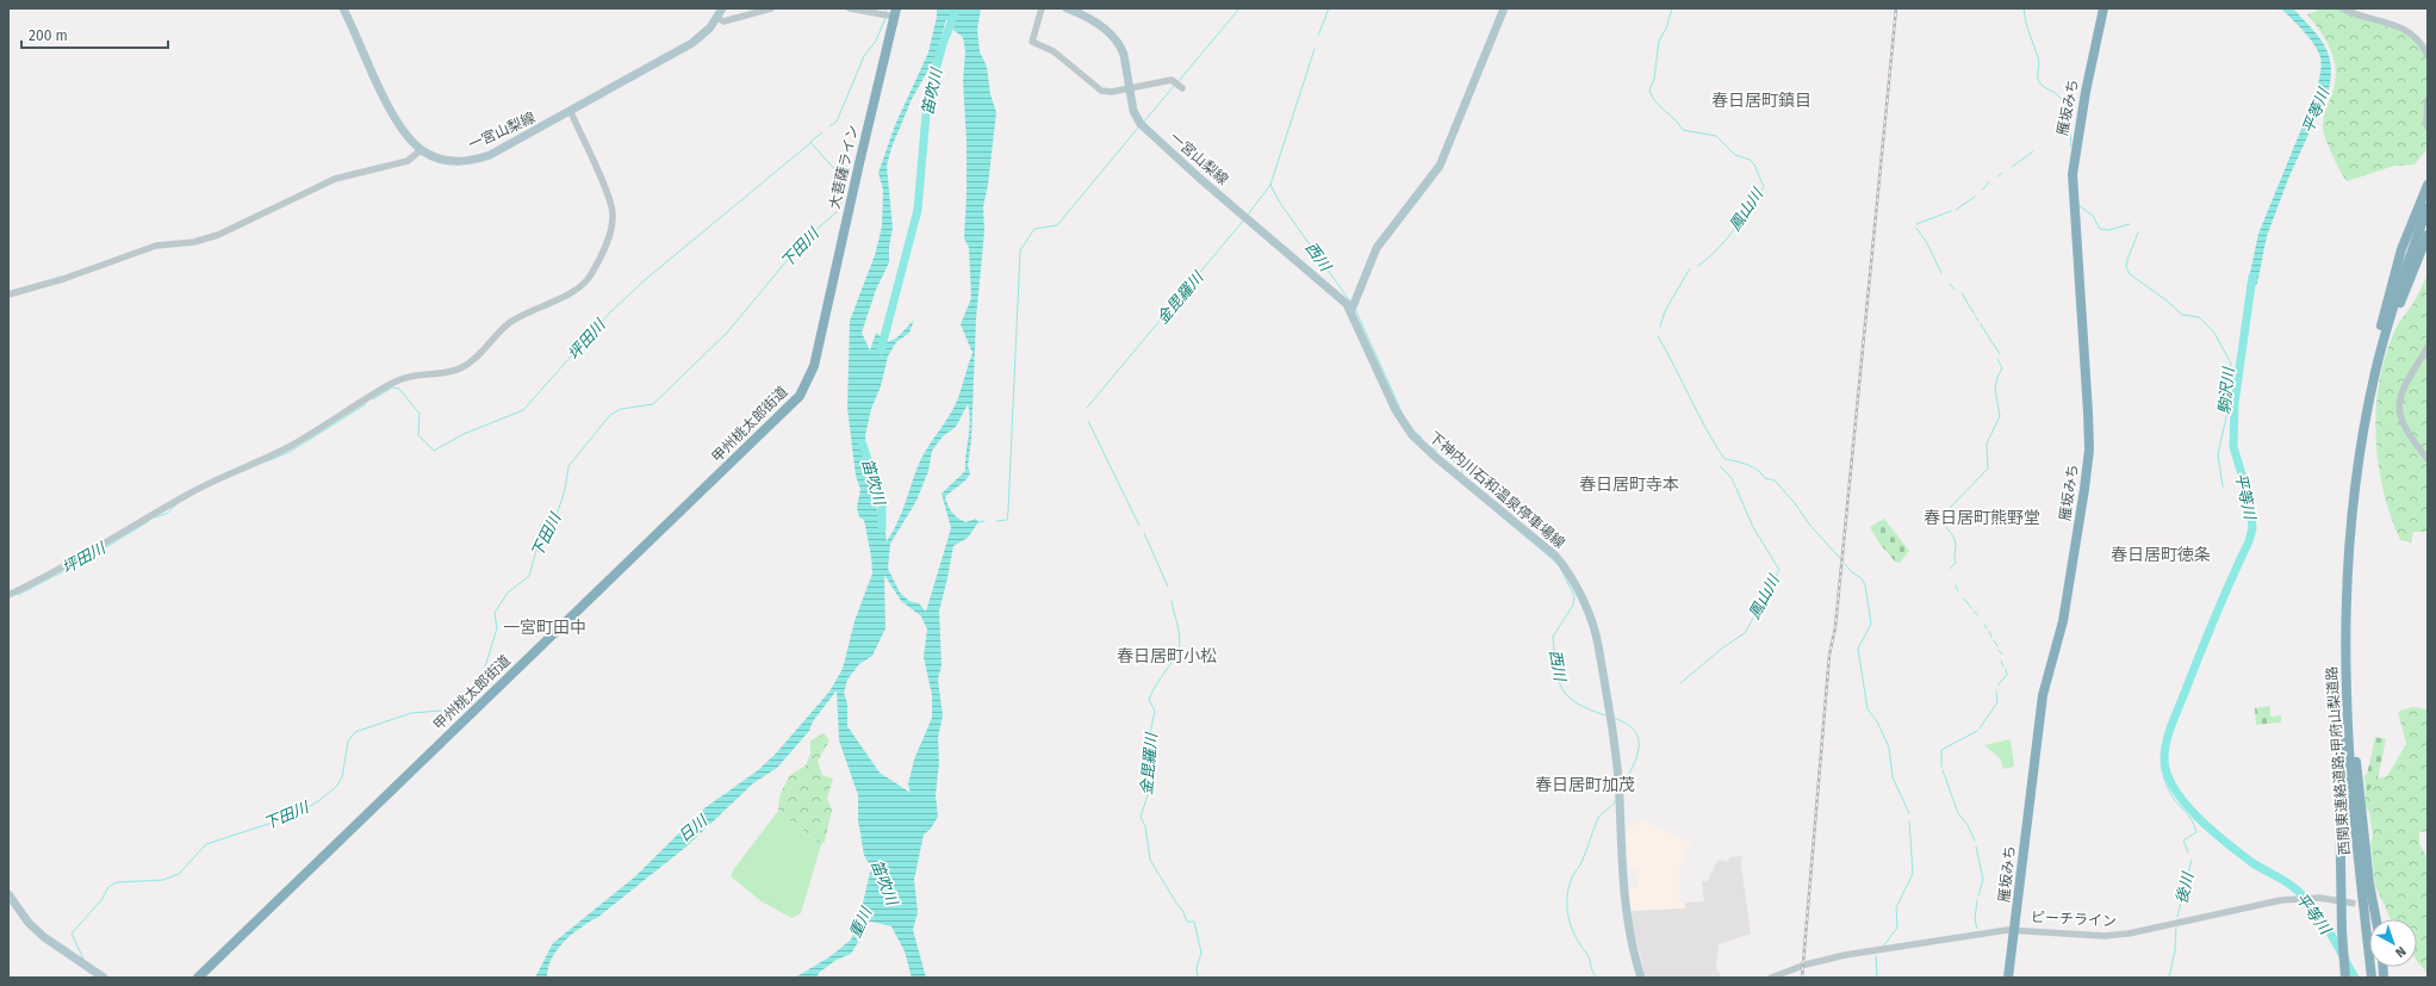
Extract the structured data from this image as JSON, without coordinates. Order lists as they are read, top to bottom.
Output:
{
  "streets": {
    "highway": [
      "雁坂みち",
      "大菩薩ライン",
      "甲州桃太郎街道",
      "西関東連絡道路;甲府山梨道路"
    ],
    "main road": ["一宮山梨線", "下神内川石和温泉停車場線"],
    "street": ["ピーチライン"]
  },
  "crossings": [
    ["雁坂みち", "ピーチライン"],
    ["一宮山梨線", "下神内川石和温泉停車場線"],
    ["大菩薩ライン", "甲州桃太郎街道"]
  ],
  "districts": [
    "春日居町鎮目",
    "春日居町寺本",
    "春日居町熊野堂",
    "春日居町徳条",
    "一宮町田中",
    "春日居町小松",
    "春日居町加茂"
  ],
  "water": [
    "笛吹川",
    "平等川",
    "鳳山川",
    "下田川",
    "西川",
    "金毘羅川",
    "坪田川",
    "駒沢川",
    "日川",
    "後川",
    "重川"
  ],
  "scale_bar": "200 m",
  "north": "bottom right"
}
